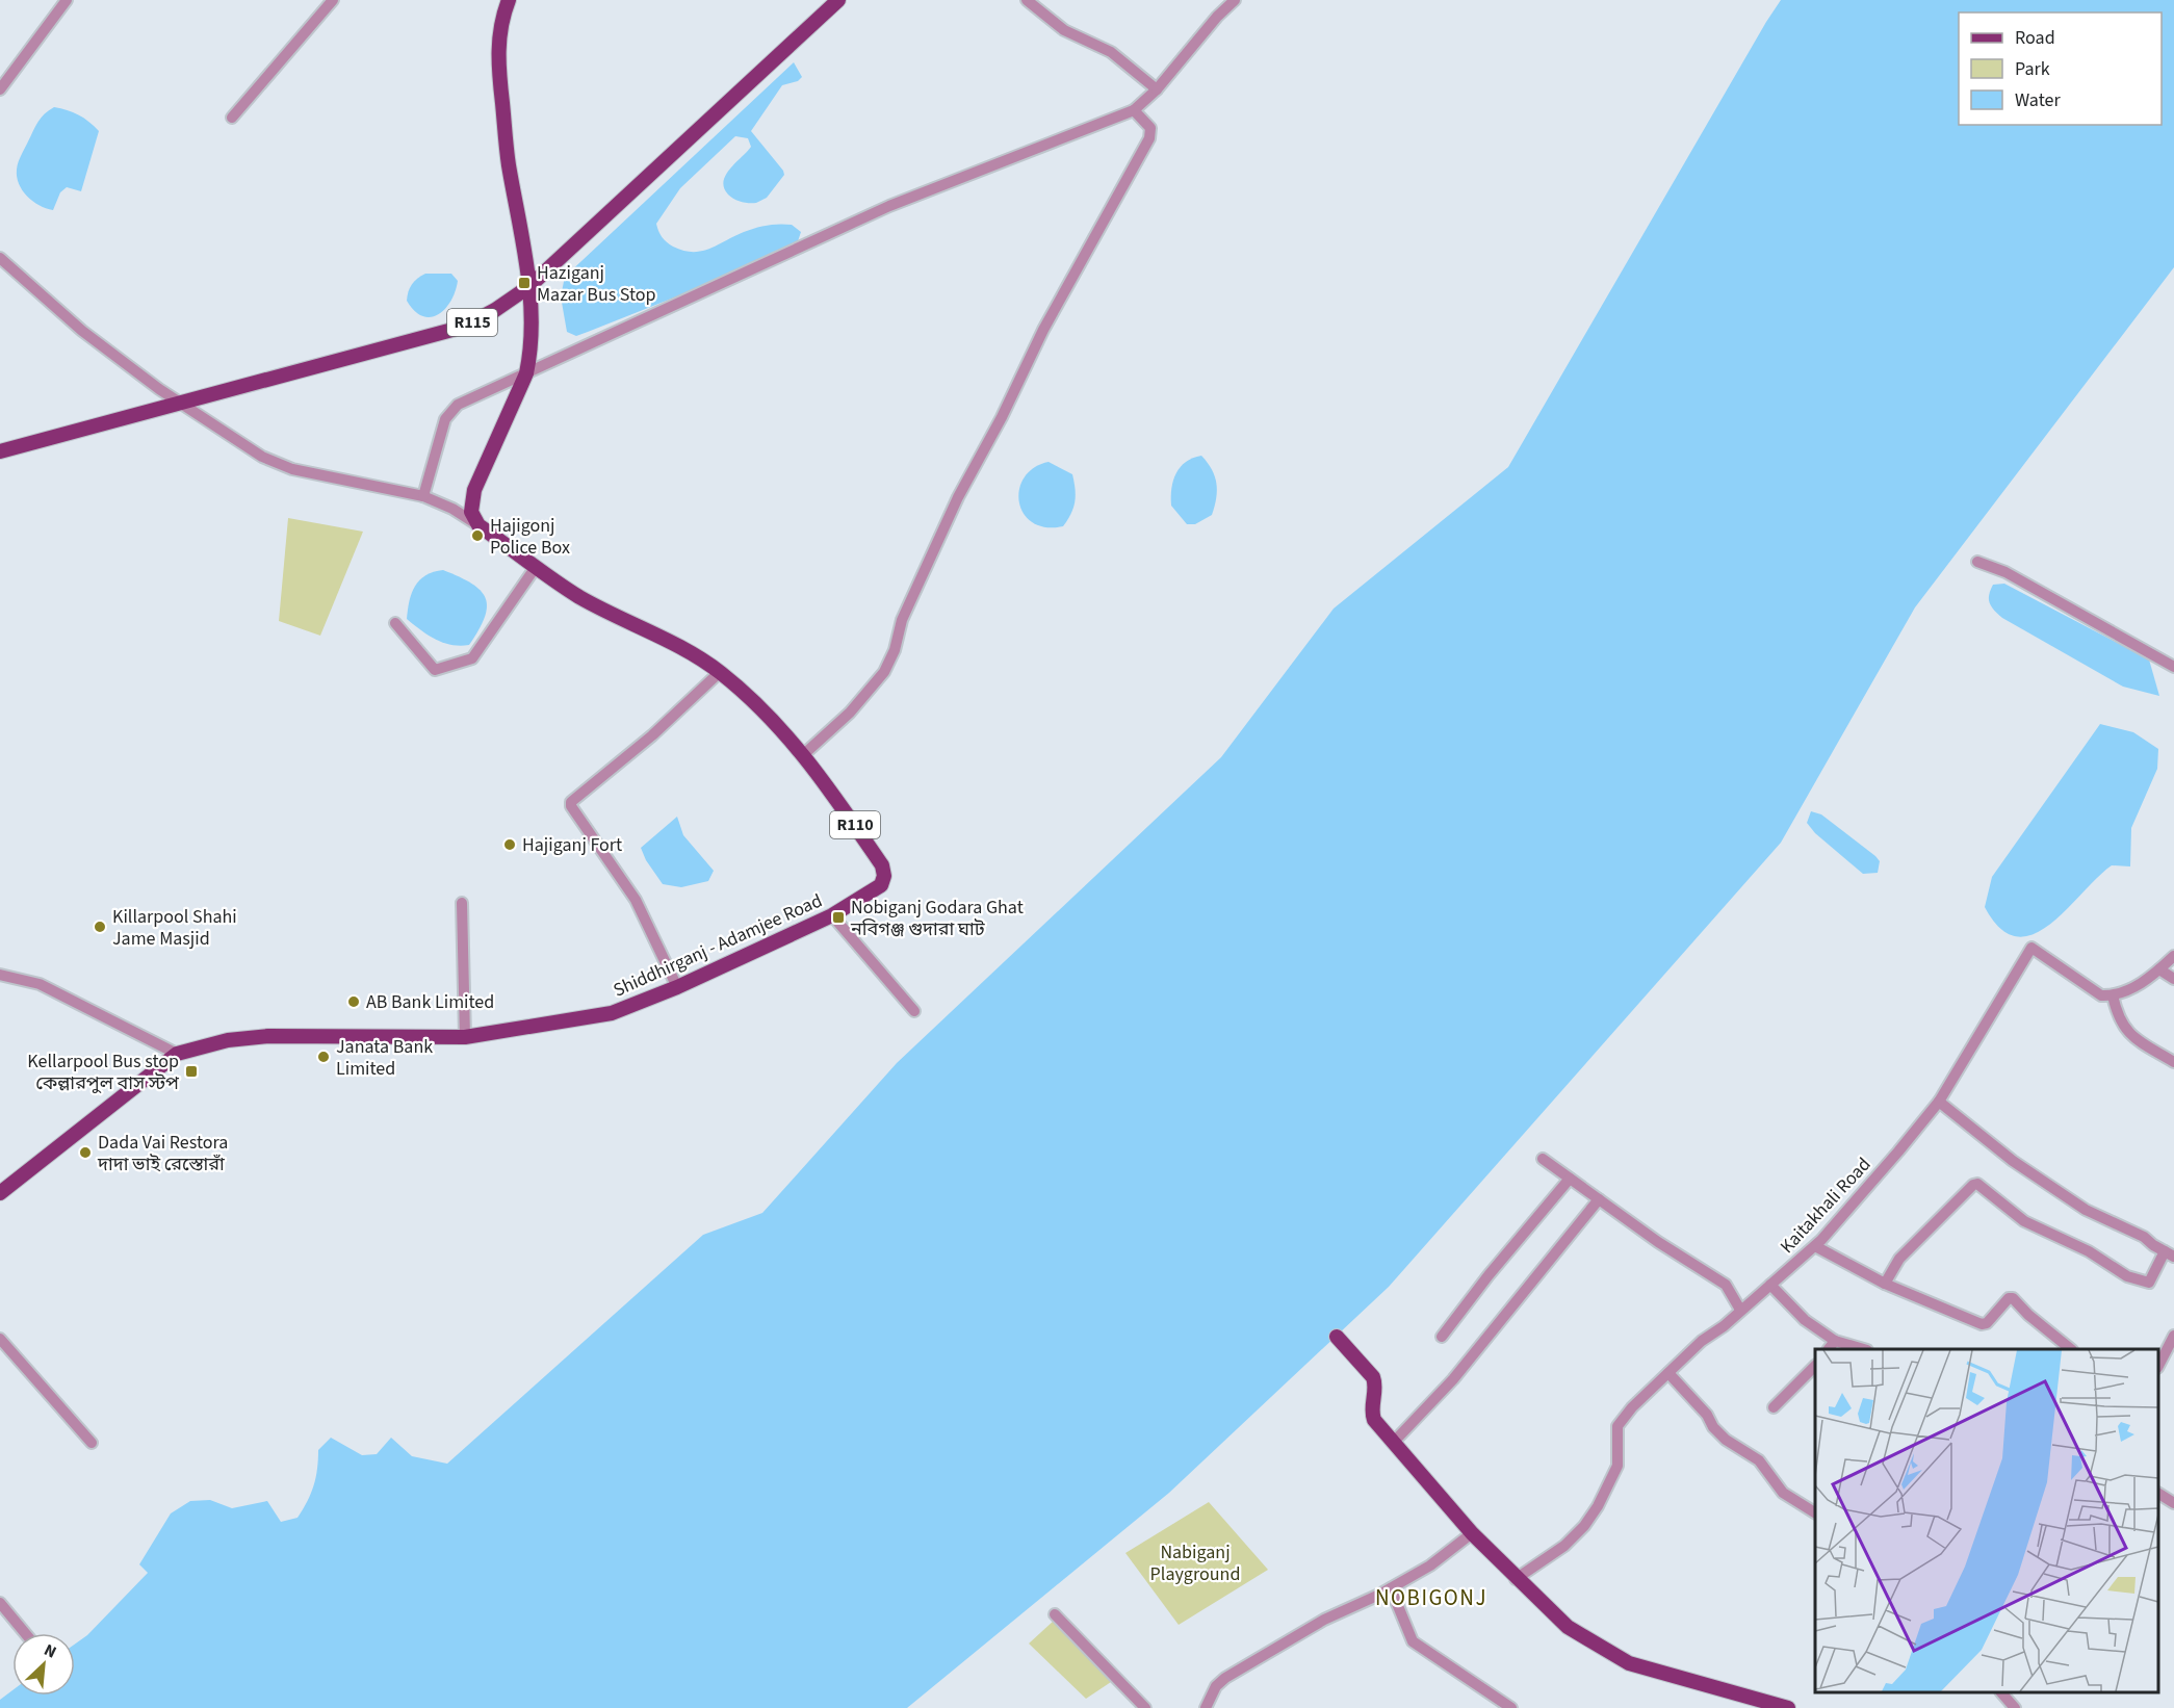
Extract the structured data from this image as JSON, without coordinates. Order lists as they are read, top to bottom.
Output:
{
  "streets": {
    "main road": ["R115", "R110", "Shiddhirganj - Adamjee Road"],
    "street": ["Kaitakhali Road"]
  },
  "districts": ["NOBIGONJ"],
  "parks": ["Nabiganj Playground"],
  "places": {
    "transit": ["Haziganj Mazar Bus Stop", "Nobiganj Godara Ghat নবিগঞ্জ গুদারা ঘাট", "Kellarpool Bus stop কেল্লারপুল বাস স্টপ"],
    "other": [
      "Hajigonj Police Box",
      "Hajiganj Fort",
      "Killarpool Shahi Jame Masjid",
      "AB Bank Limited",
      "Janata Bank Limited",
      "Dada Vai Restora দাদা ভাই রেস্তোরাঁ"
    ]
  },
  "legend": ["Road", "Park", "Water"],
  "north": "top right"
}
